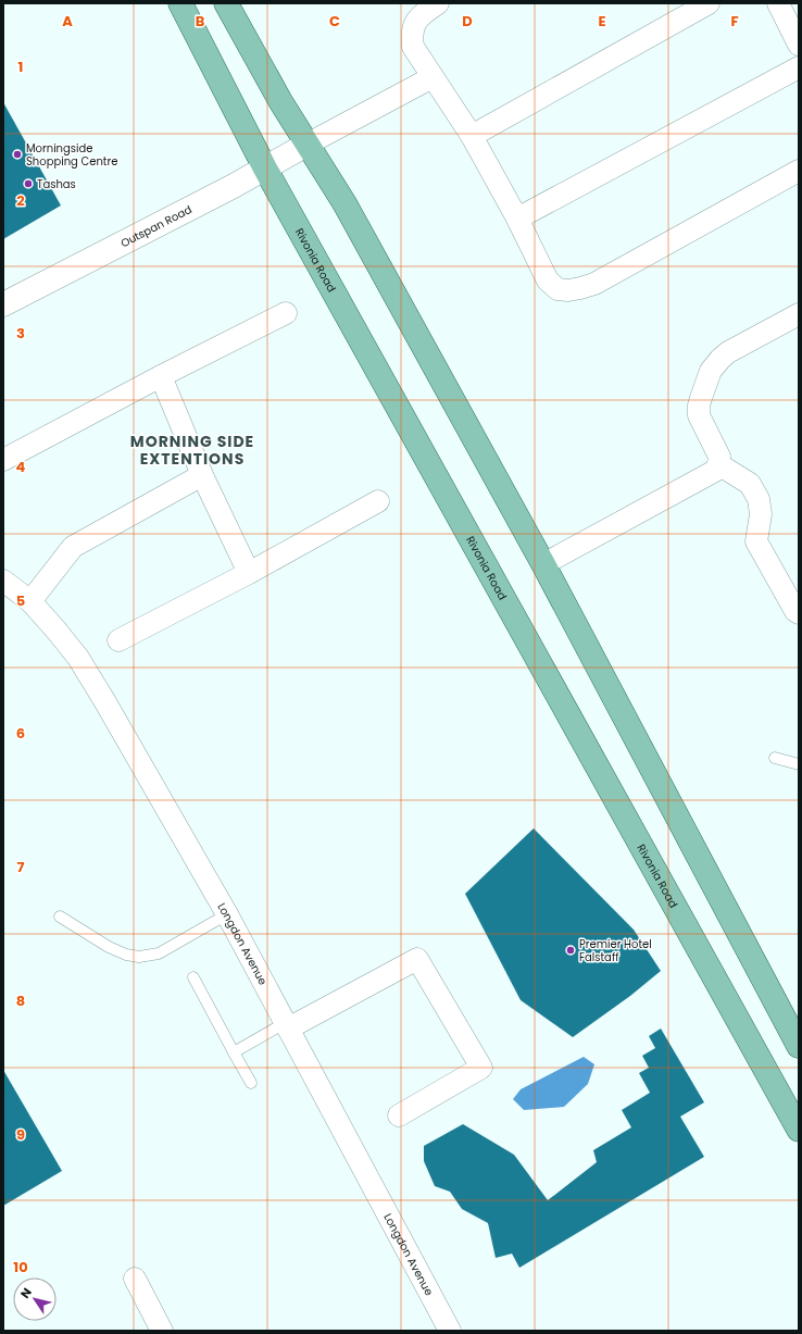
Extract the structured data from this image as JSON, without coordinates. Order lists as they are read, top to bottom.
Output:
{
  "streets": {
    "main road": ["Rivonia Road"],
    "street": ["Outspan Road", "Longdon Avenue"]
  },
  "crossings": [
    ["Outspan Road", "Rivonia Road"]
  ],
  "districts": ["MORNING SIDE EXTENTIONS"],
  "places": ["Morningside Shopping Centre", "Tashas", "Premier Hotel Falstaff"],
  "north": "top left",
  "grid": {
    "columns": [
      "A",
      "B",
      "C",
      "D",
      "E",
      "F"
    ],
    "rows": [
      "1",
      "2",
      "3",
      "4",
      "5",
      "6",
      "7",
      "8",
      "9",
      "10"
    ]
  }
}
